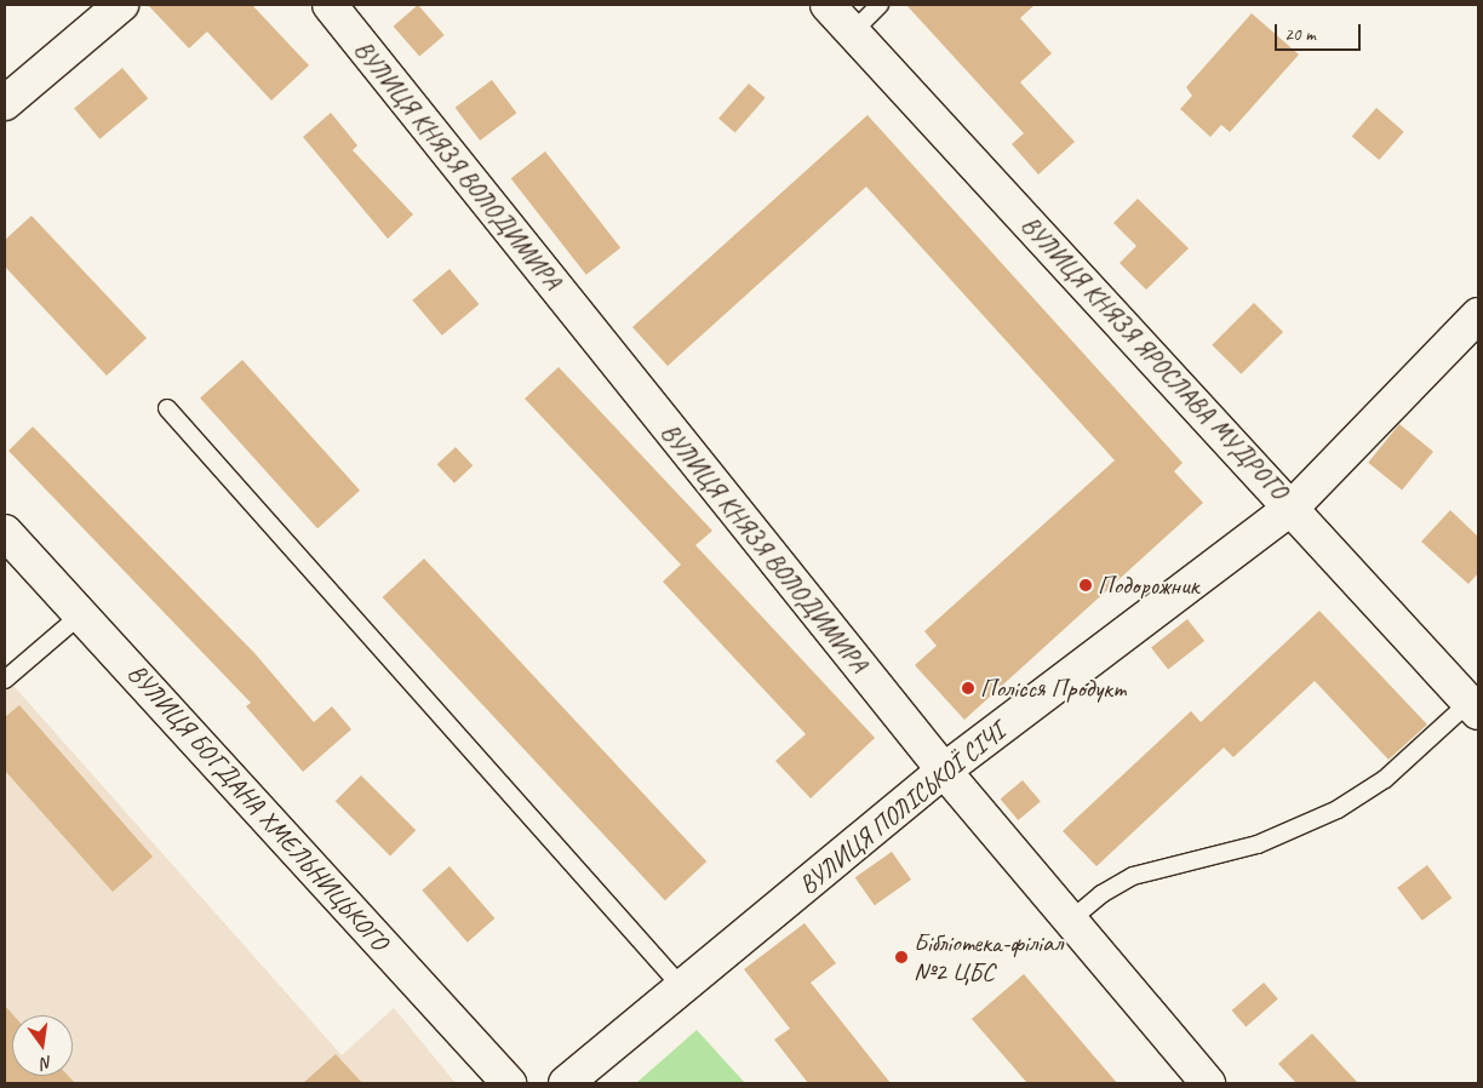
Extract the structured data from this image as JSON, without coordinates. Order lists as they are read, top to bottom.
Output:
{
  "streets": {
    "street": [
      "ВУЛИЦЯ КНЯЗЯ ВОЛОДИМИРА",
      "ВУЛИЦЯ КНЯЗЯ ЯРОСЛАВА МУДРОГО",
      "ВУЛИЦЯ БОГДАНА ХМЕЛЬНИЦЬКОГО",
      "ВУЛИЦЯ ПОЛІСЬКОЇ СІЧІ"
    ]
  },
  "crossings": [
    ["ВУЛИЦЯ КНЯЗЯ ВОЛОДИМИРА", "ВУЛИЦЯ ПОЛІСЬКОЇ СІЧІ"],
    ["ВУЛИЦЯ КНЯЗЯ ЯРОСЛАВА МУДРОГО", "ВУЛИЦЯ ПОЛІСЬКОЇ СІЧІ"]
  ],
  "places": ["Подорожник", "Полісся Продукт", "Бібліотека-філіал №2 ЦБС"],
  "scale_bar": "20 m",
  "north": "bottom"
}
